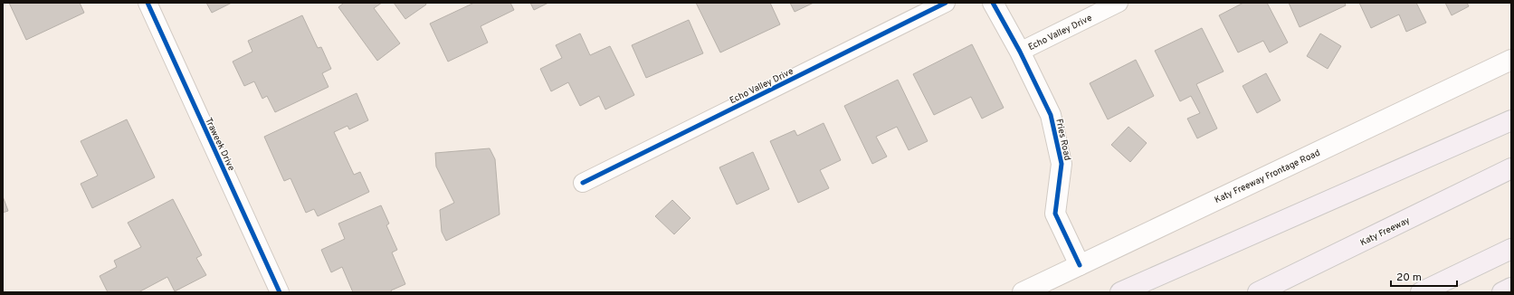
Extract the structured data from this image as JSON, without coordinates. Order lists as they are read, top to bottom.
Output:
{
  "streets": {
    "highway": ["Katy Freeway"],
    "main road": ["Fries Road", "Katy Freeway Frontage Road"],
    "street": ["Echo Valley Drive", "Traweek Drive"]
  },
  "crossings": [
    ["Echo Valley Drive", "Fries Road"],
    ["Fries Road", "Katy Freeway Frontage Road"]
  ],
  "scale_bar": "20 m"
}
